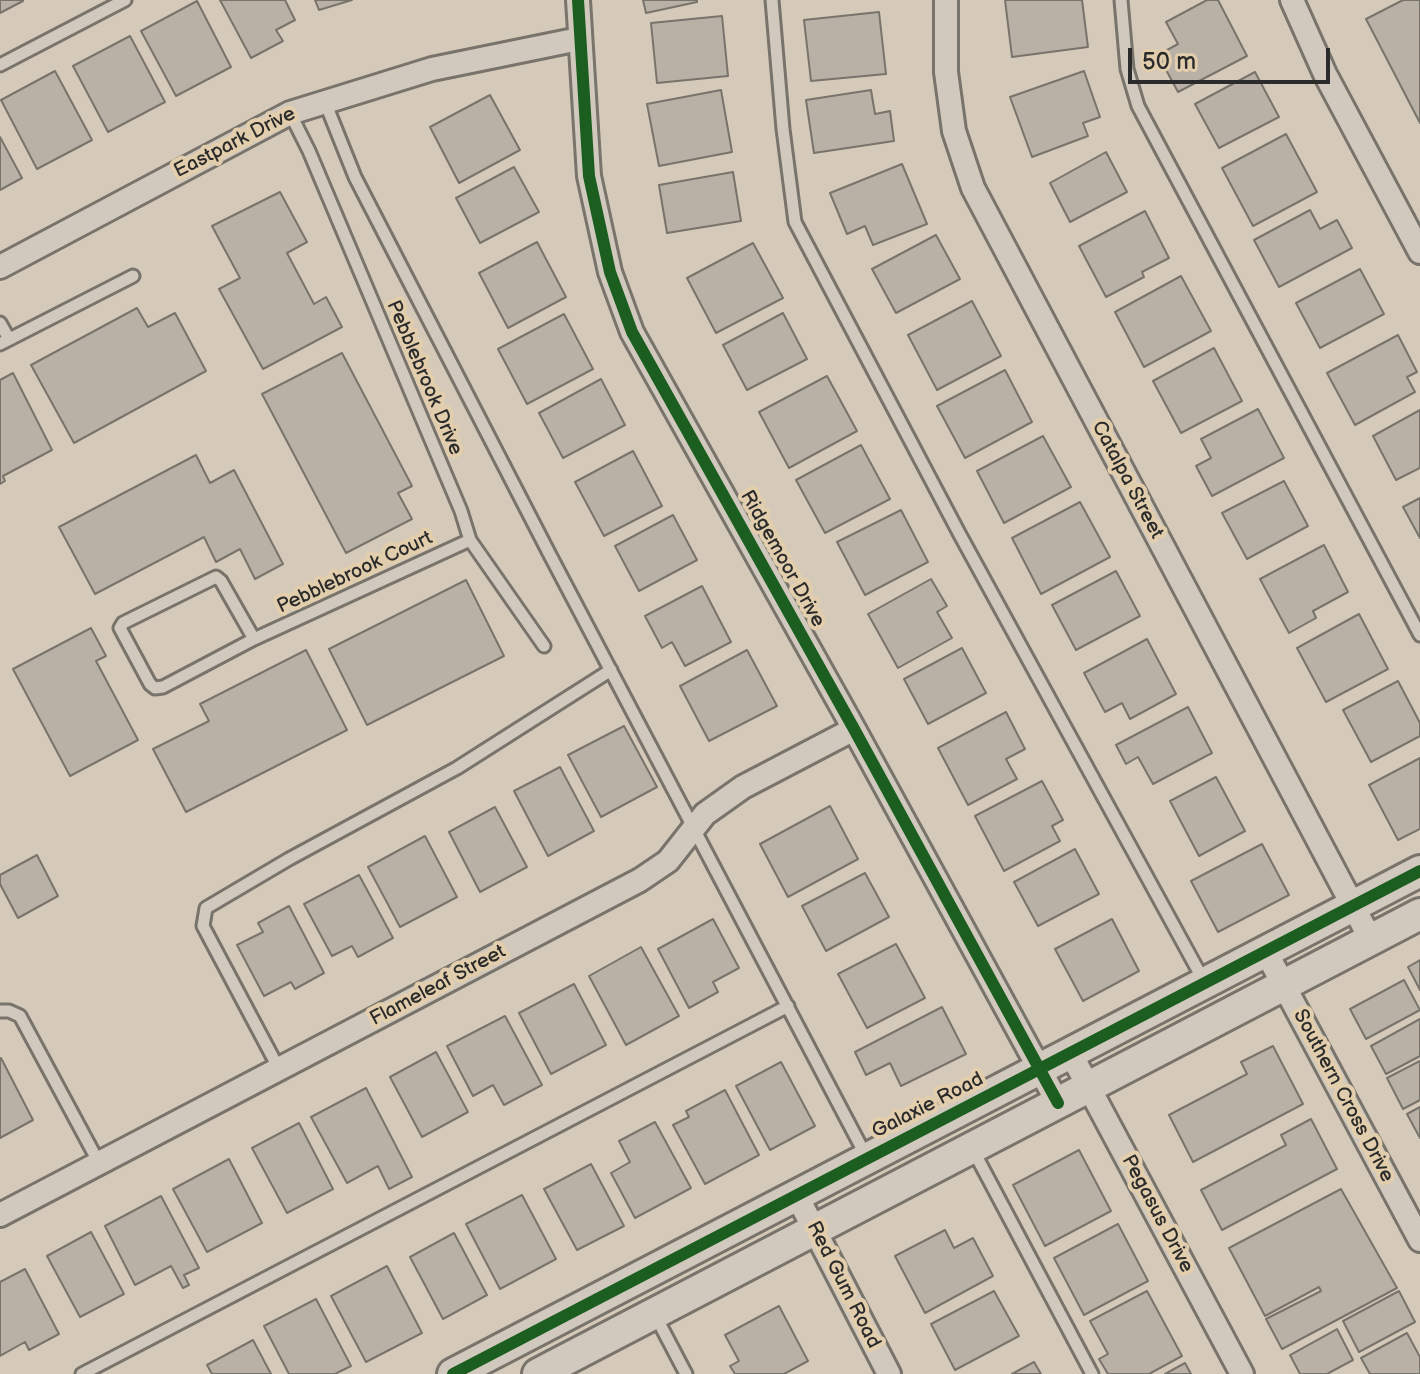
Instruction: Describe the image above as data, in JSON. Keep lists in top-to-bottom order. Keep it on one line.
{"streets":{"street":["Eastpark Drive","Catalpa Street","Ridgemoor Drive","Flameleaf Street","Southern Cross Drive","Galaxie Road","Pegasus Drive","Red Gum Road"],"lane":["Pebblebrook Drive","Pebblebrook Court"]},"crossings":[["Eastpark Drive","Pebblebrook Drive"],["Eastpark Drive","Ridgemoor Drive"],["Pebblebrook Drive","Pebblebrook Court"],["Catalpa Street","Galaxie Road"],["Ridgemoor Drive","Flameleaf Street"],["Ridgemoor Drive","Galaxie Road"],["Southern Cross Drive","Galaxie Road"],["Galaxie Road","Pegasus Drive"],["Galaxie Road","Red Gum Road"]],"scale_bar":"50 m"}
